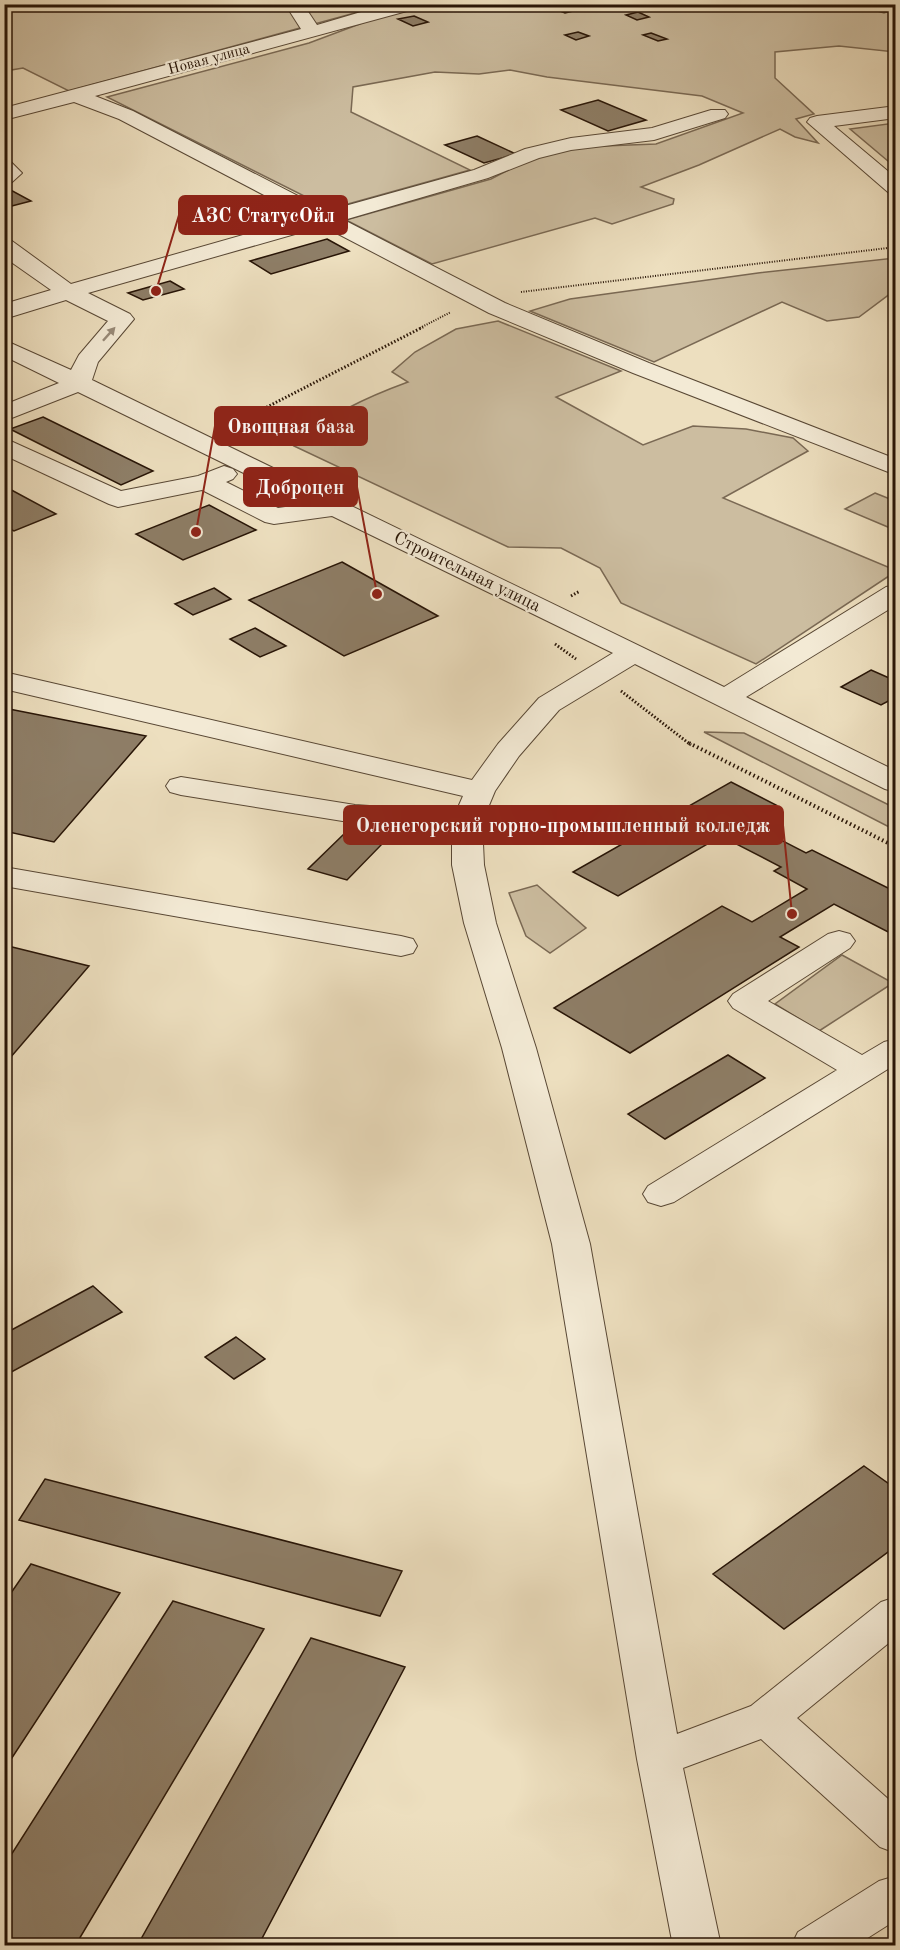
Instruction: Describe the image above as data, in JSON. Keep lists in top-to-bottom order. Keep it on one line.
{"streets":{"street":["Новая улица","Строительная улица"]},"places":["АЗС СтатусОйл","Овощная база","Доброцен","Оленегорский горно-промышленный колледж"]}
